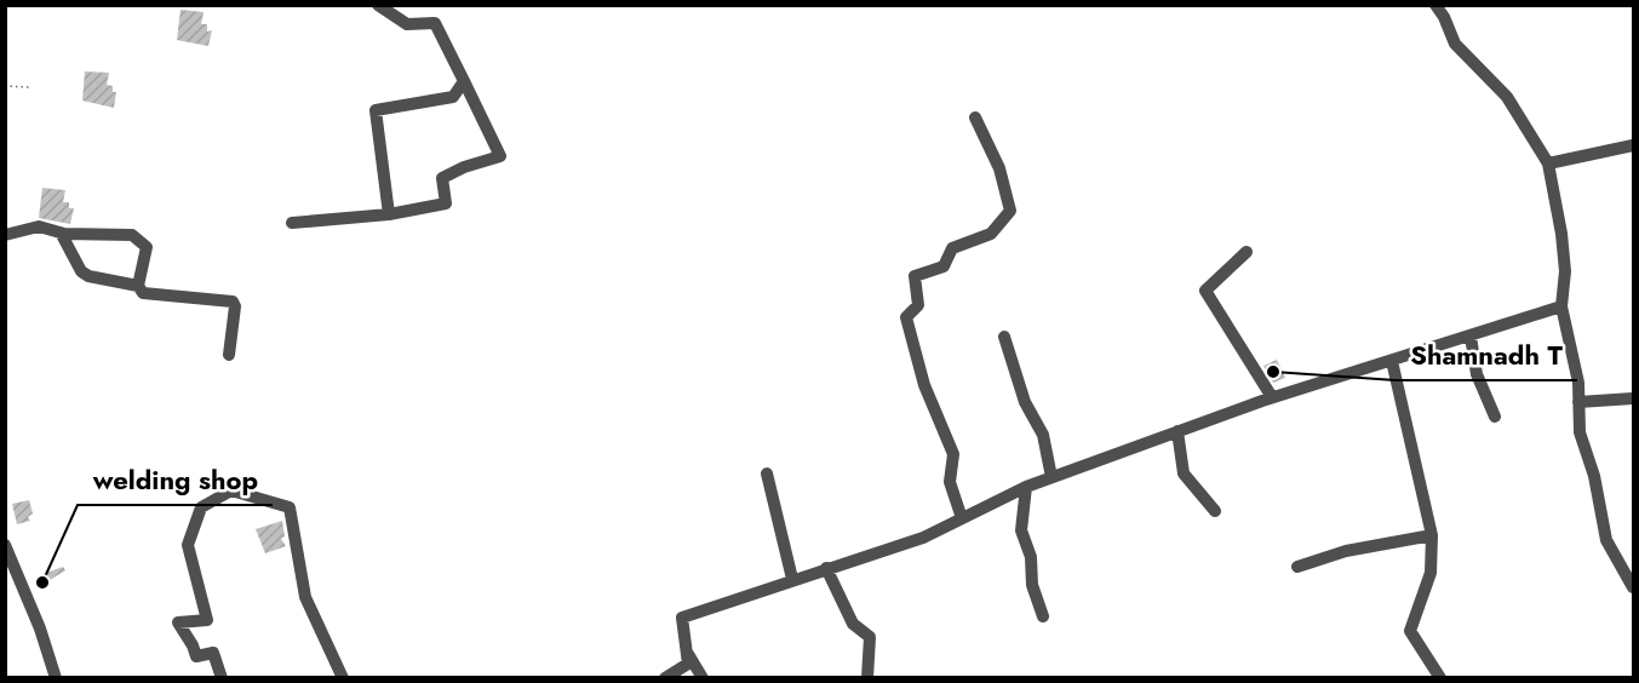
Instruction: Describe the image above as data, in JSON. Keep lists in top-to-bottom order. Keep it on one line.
{"places":["Shamnadh T","welding shop"]}
